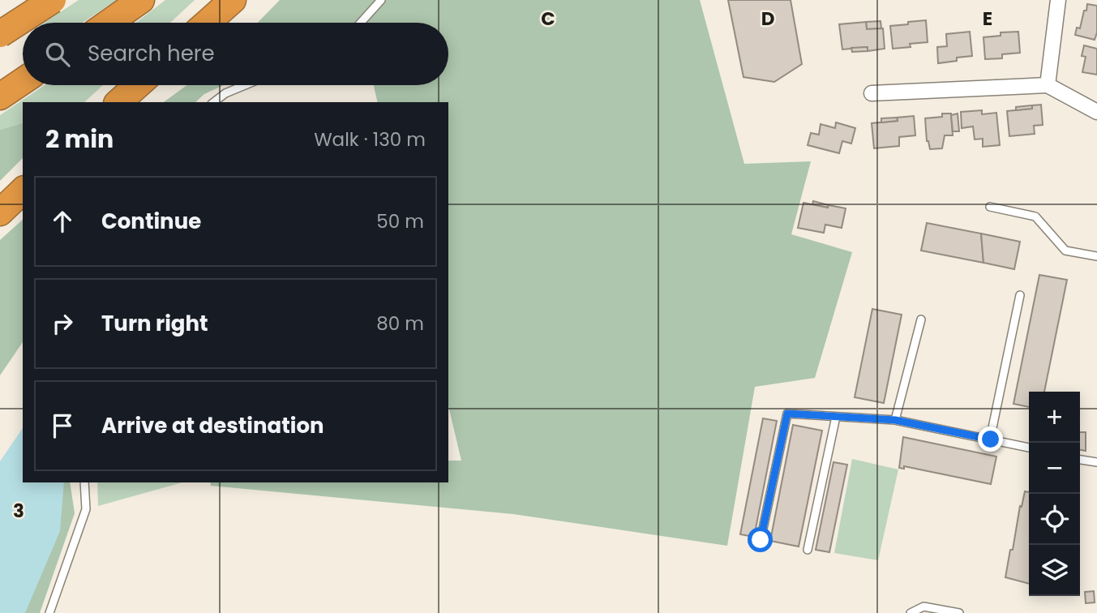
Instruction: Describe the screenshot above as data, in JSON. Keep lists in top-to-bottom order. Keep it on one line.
{"page":{"search":"Search here","heading":["2 min","Walk · 130 m"],"list":[["Continue","50 m"],["Turn right","80 m"],"Arrive at destination"],"map_buttons":["+","−"]},"grid":{"columns":["C","D","E"],"rows":["3"]}}
